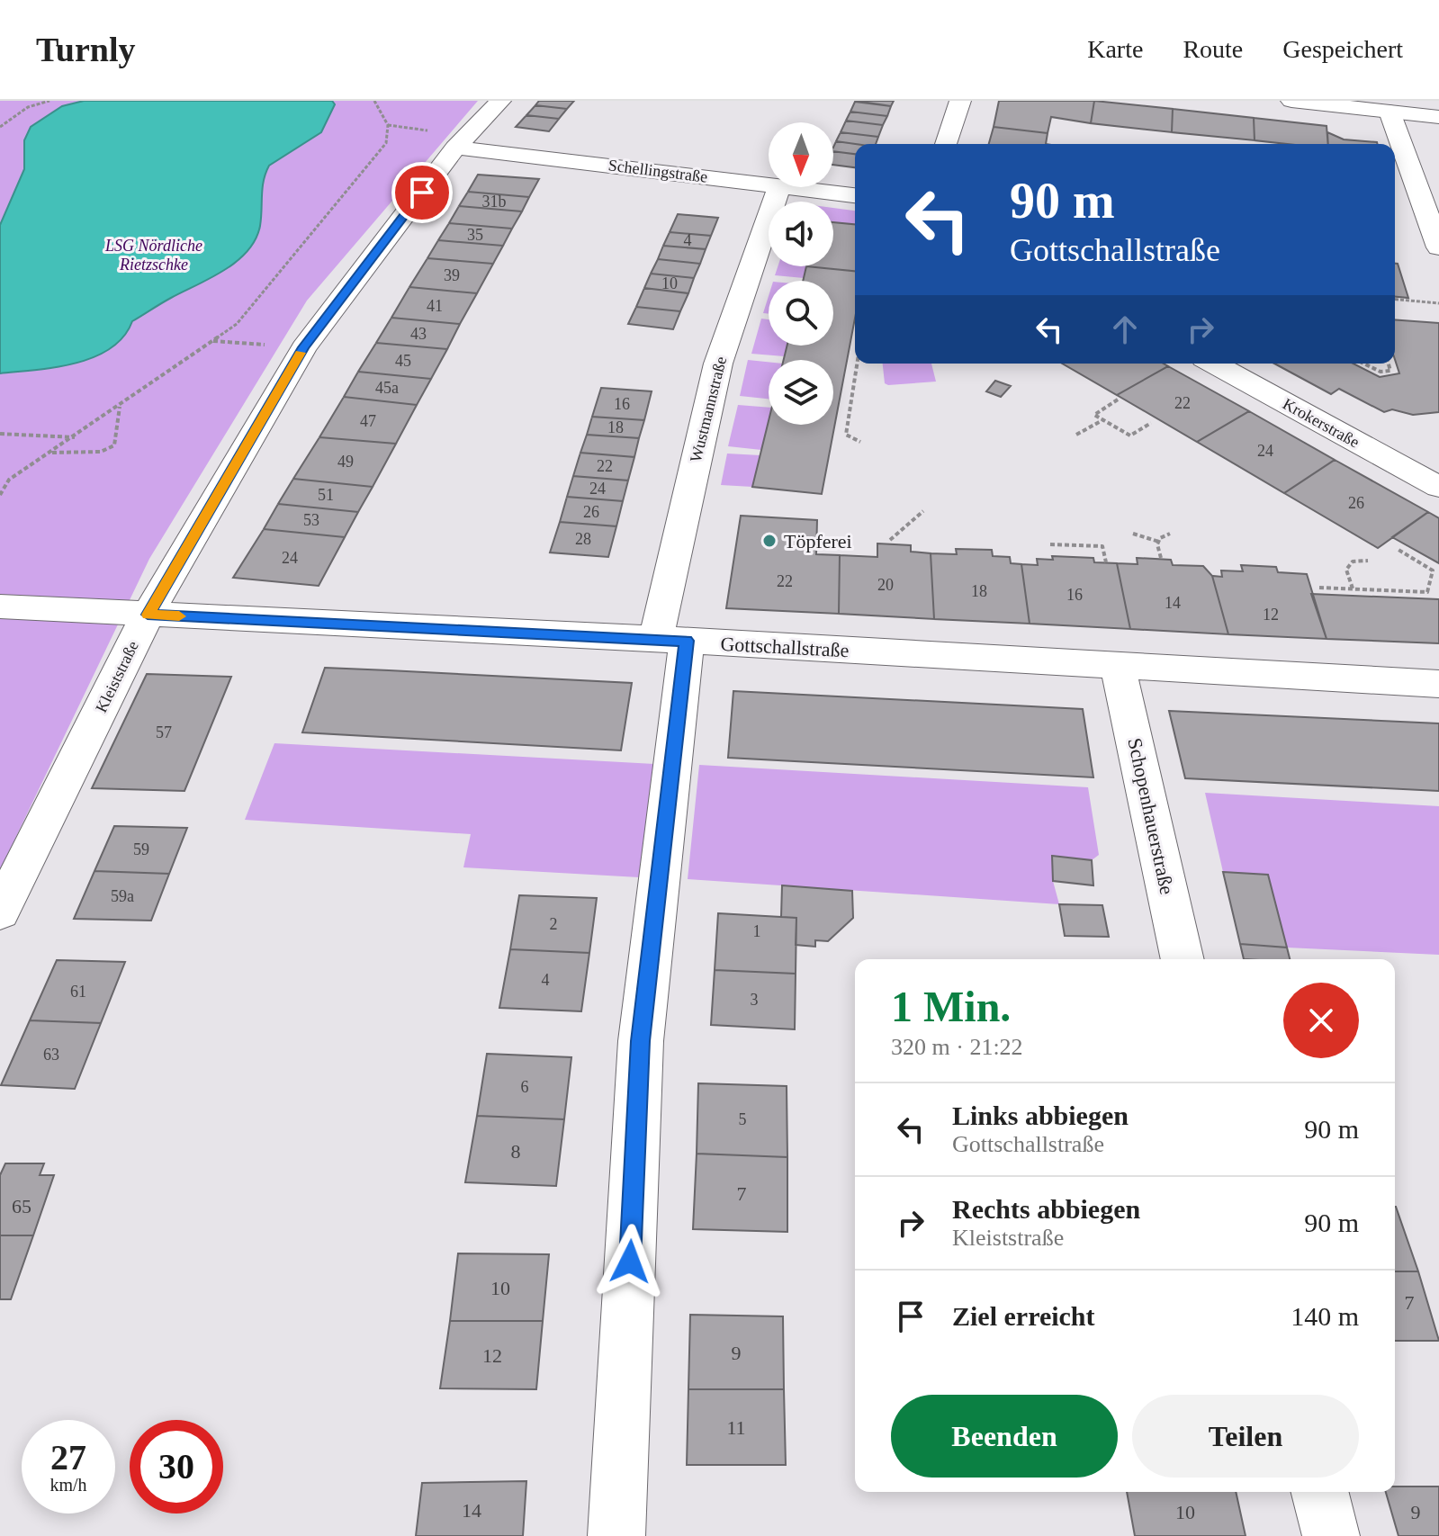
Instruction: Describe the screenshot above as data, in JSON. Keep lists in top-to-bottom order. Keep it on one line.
{"streets":{"street":["Schellingstraße","Wustmannstraße","Krokerstraße","Gottschallstraße","Kleiststraße","Schopenhauerstraße"]},"crossings":[["Schellingstraße","Kleiststraße"],["Wustmannstraße","Gottschallstraße"],["Gottschallstraße","Kleiststraße"],["Gottschallstraße","Schopenhauerstraße"]],"parks":["LSG Nördliche Rietzschke"],"places":["Töpferei"],"house_numbers":["31b","35","4","39","10","41","43","45","45a","22","16","47","18","24","49","22","24","51","26","26","53","28","24","22","20","18","16","14","12","57","59","59a","2","1","4","61","3","63","6","5","8","7","65","10","7","9","12","11","14","10","9"],"north":"bottom","page":{"header":"Turnly","nav":["Karte","Route","Gespeichert"],"turn":["90 m","Gottschallstraße"],"heading":["1 Min.","320 m · 21:22"],"list":[{"name":"Links abbiegen","note":"Gottschallstraße","value":"90 m"},{"name":"Rechts abbiegen","note":"Kleiststraße","value":"90 m"},{"name":"Ziel erreicht","value":"140 m"}],"buttons":["Beenden","Teilen"],"speed":"27 km/h","limit":"30"}}
